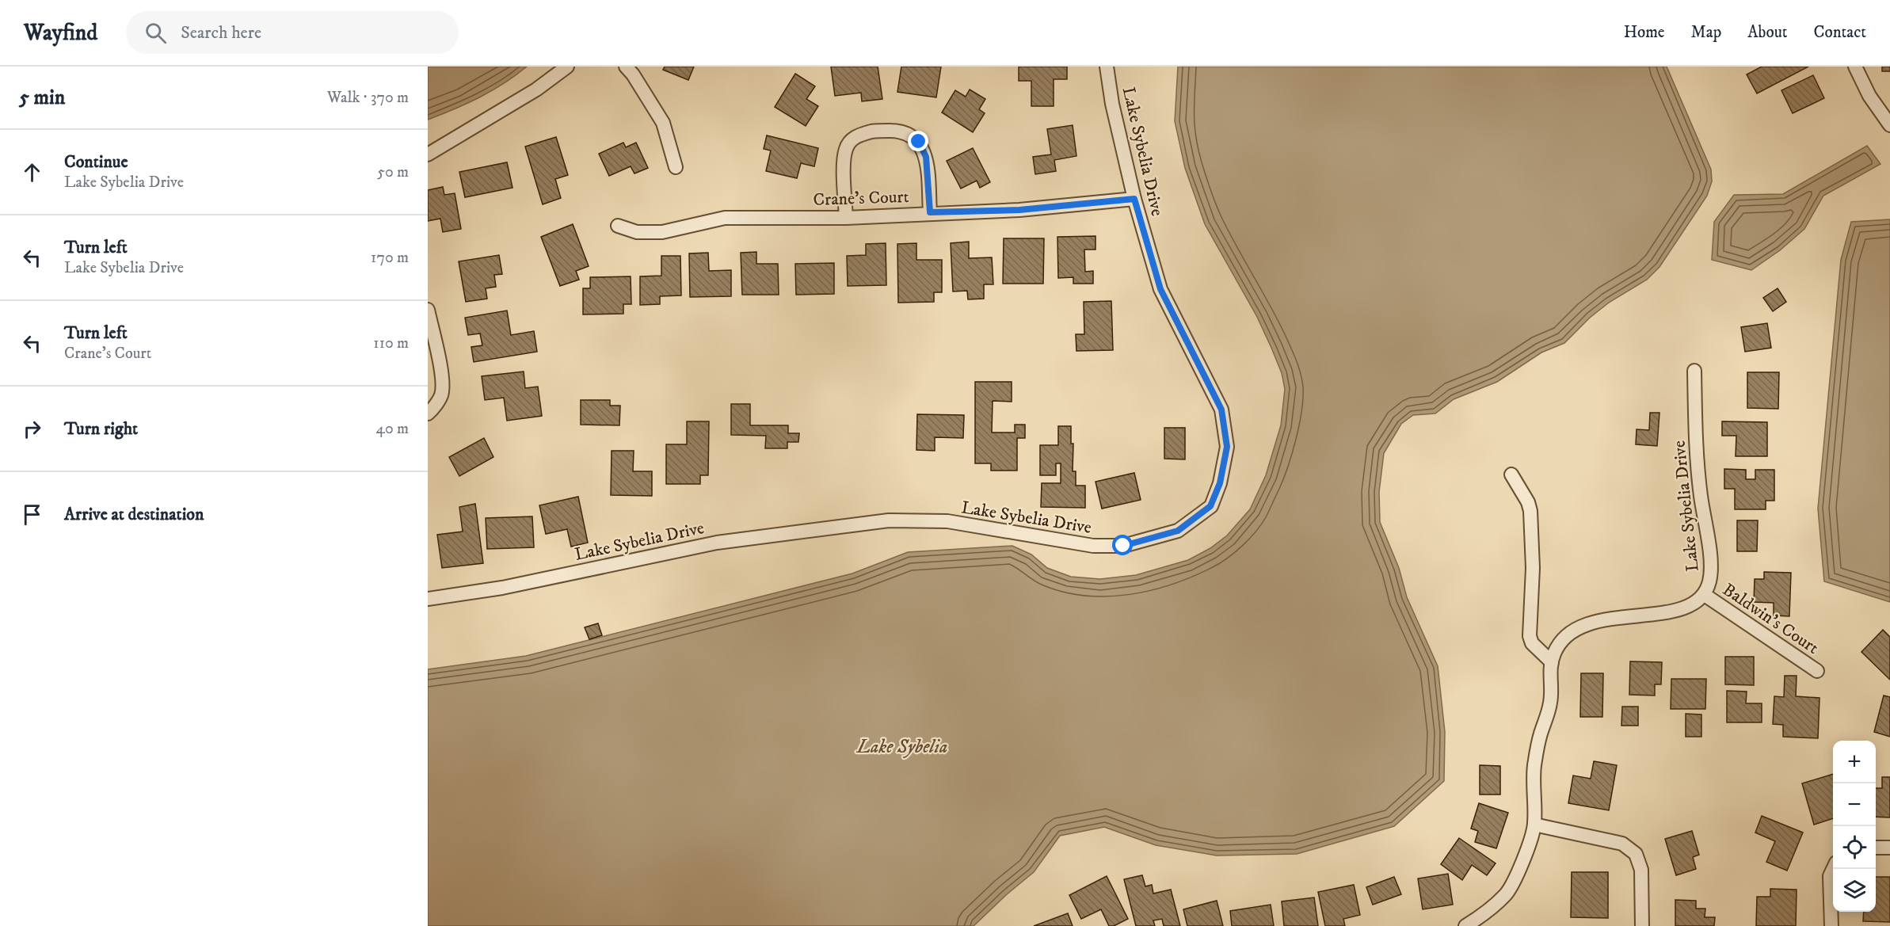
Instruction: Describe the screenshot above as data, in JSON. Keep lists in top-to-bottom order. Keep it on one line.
{"streets":{"street":["Lake Sybelia Drive","Crane's Court","Baldwin's Court"]},"crossings":[["Lake Sybelia Drive","Crane's Court"],["Lake Sybelia Drive","Baldwin's Court"]],"water":["Lake Sybelia"],"page":{"header":"Wayfind","search":"Search here","nav":["Home","Map","About","Contact"],"heading":["5 min","Walk · 370 m"],"list":[["Continue","Lake Sybelia Drive","50 m"],["Turn left","Lake Sybelia Drive","170 m"],["Turn left","Crane's Court","110 m"],["Turn right","40 m"],"Arrive at destination"],"map_buttons":["+","−"]}}
